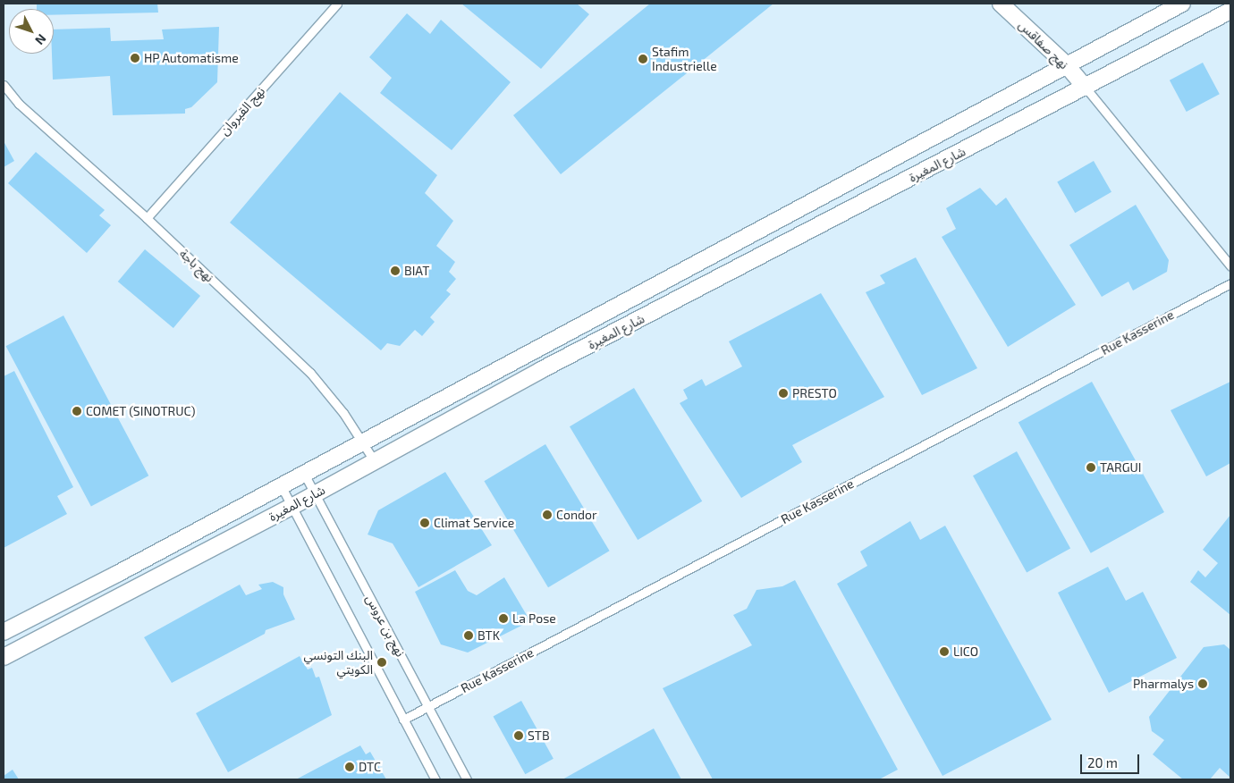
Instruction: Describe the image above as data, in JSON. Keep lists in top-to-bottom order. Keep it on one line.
{"streets":{"street":["نهج صفاقس","شارع المغيرة"],"lane":["نهج القيروان","نهج باجة","Rue Kasserine","نهج بن عروس"]},"crossings":[["نهج صفاقس","شارع المغيرة"],["نهج القيروان","نهج باجة"],["شارع المغيرة","نهج باجة"],["شارع المغيرة","نهج بن عروس"],["Rue Kasserine","نهج بن عروس"]],"places":["HP Automatisme","Stafim Industrielle","BIAT","PRESTO","COMET (SINOTRUC)","TARGUI","Condor","Climat Service","La Pose","BTK","LICO","البنك التونسي الكويتي","Pharmalys","STB","DTC"],"scale_bar":"20 m","north":"bottom right"}
